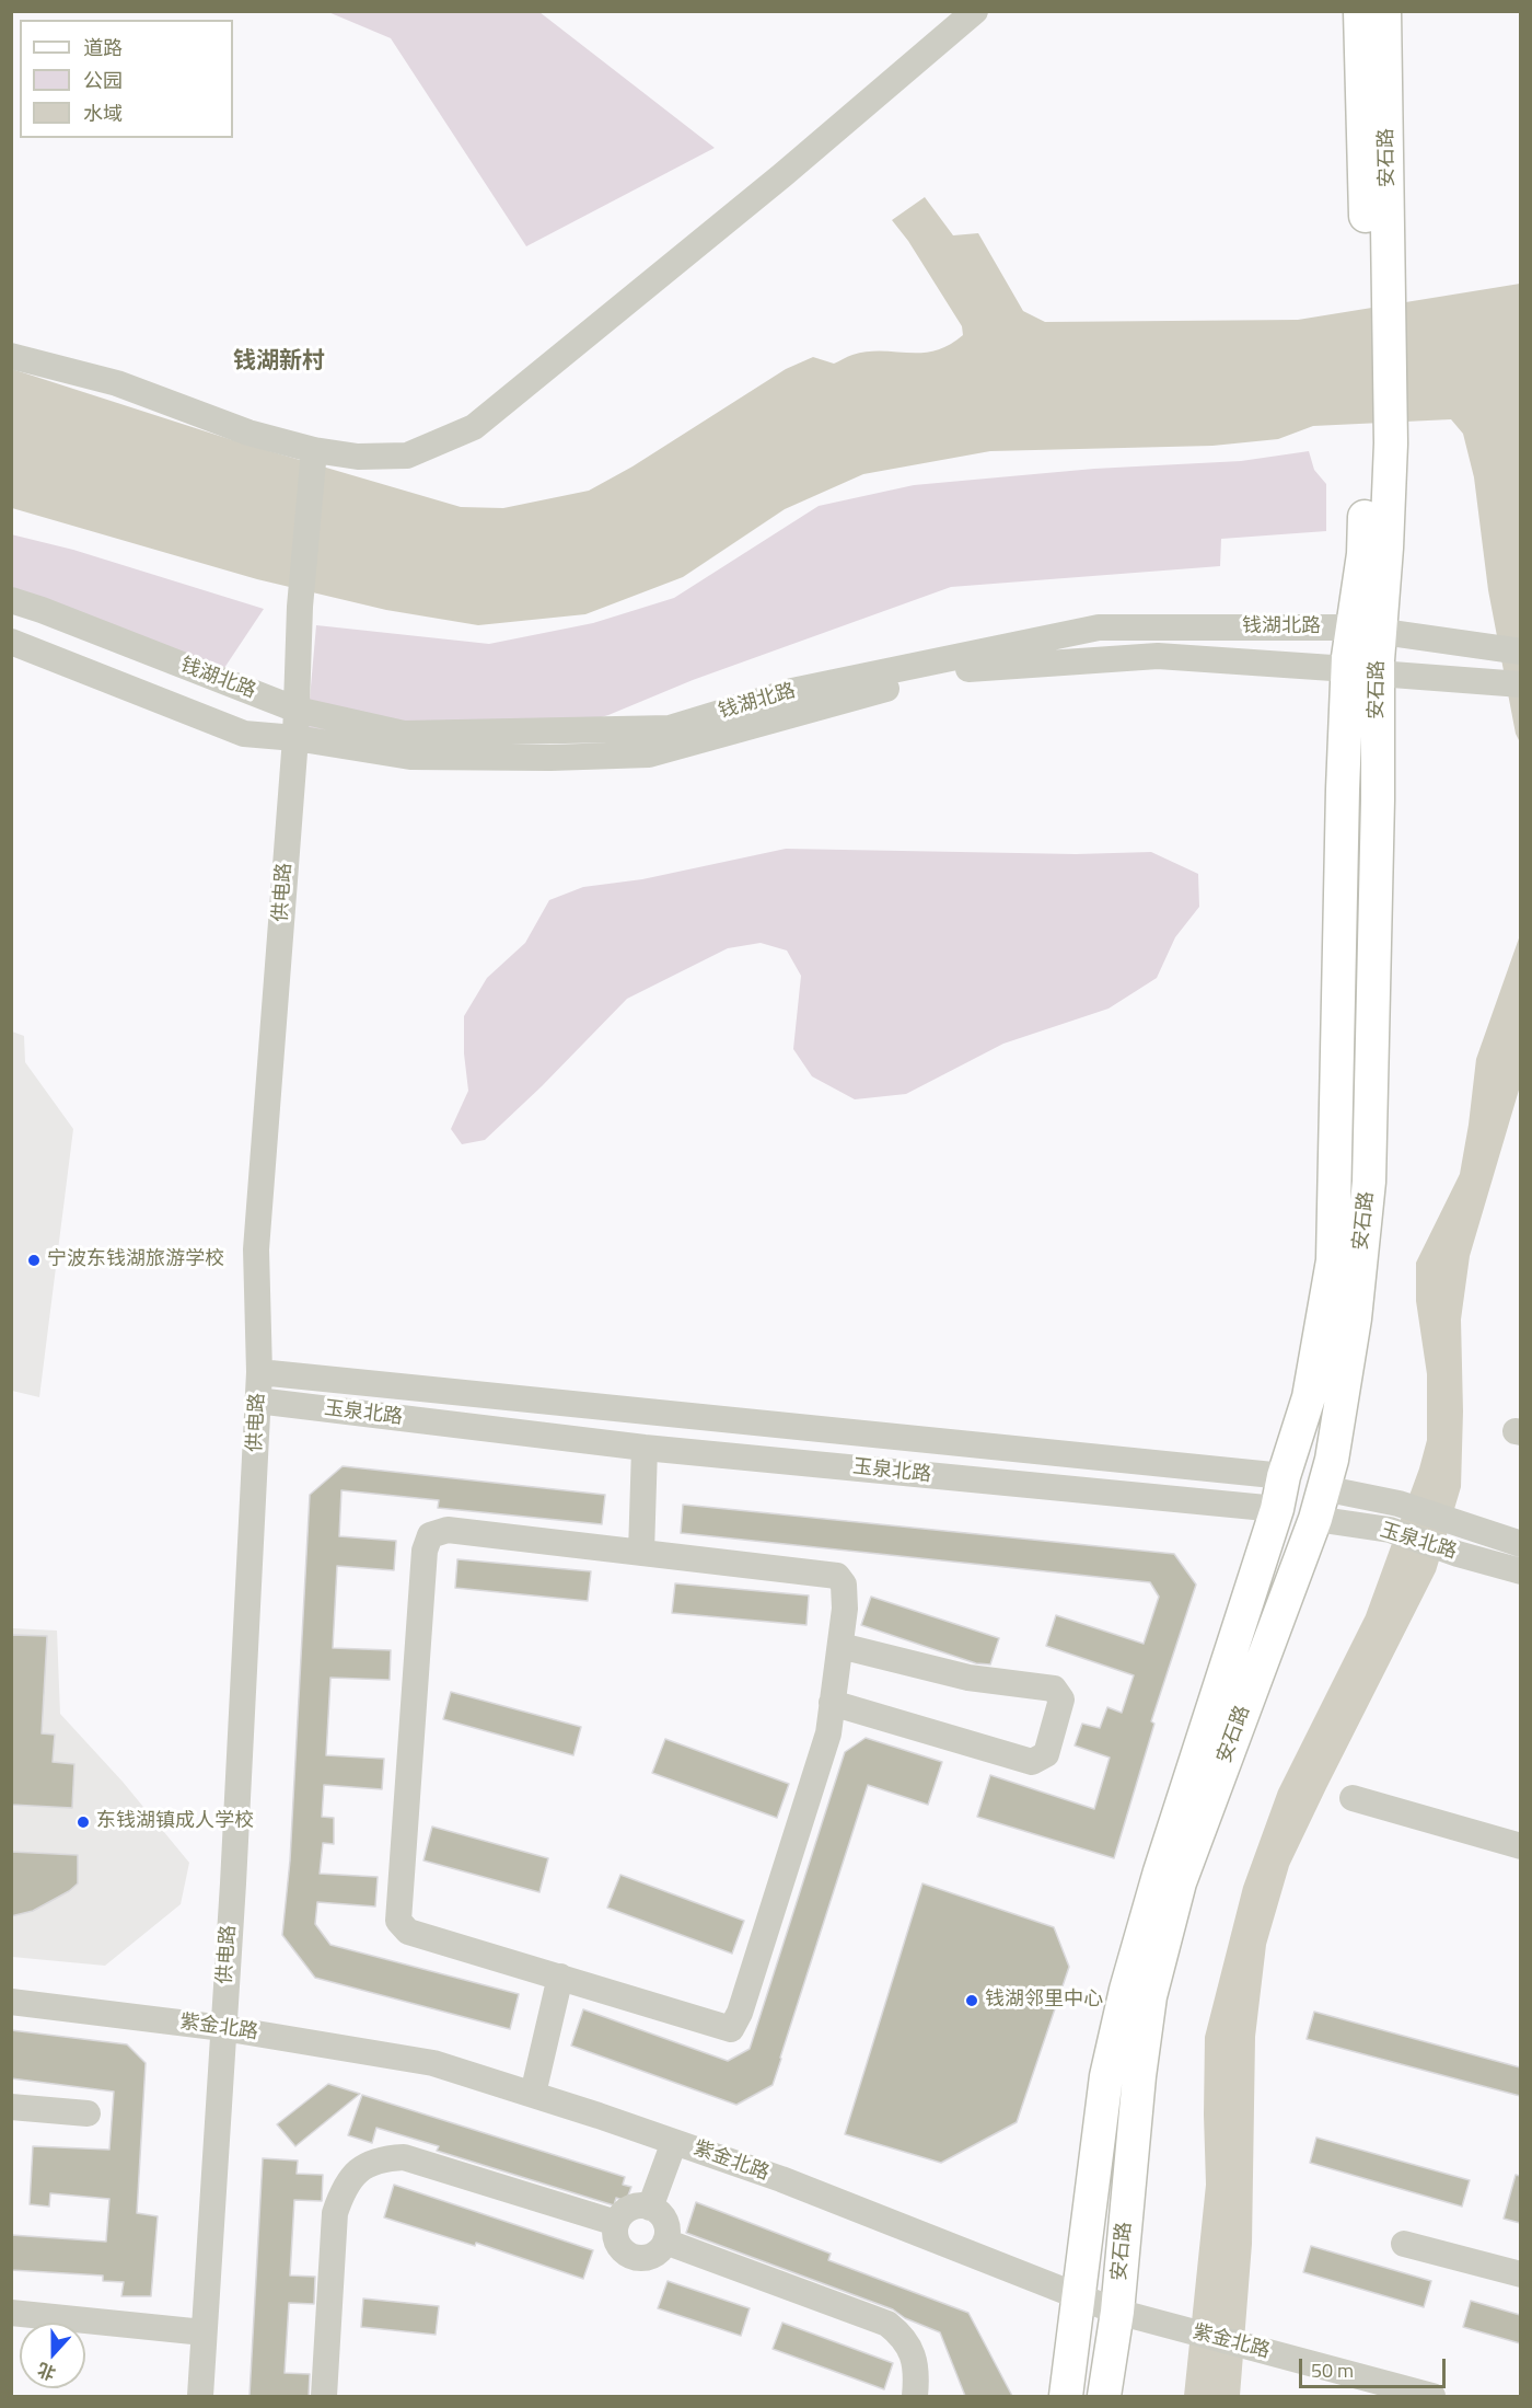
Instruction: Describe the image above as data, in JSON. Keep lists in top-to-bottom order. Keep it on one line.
{"streets":{"main road":["安石路","玉泉北路"],"street":["钱湖北路","供电路","紫金北路"]},"crossings":[["安石路","钱湖北路"],["安石路","玉泉北路"],["安石路","紫金北路"],["钱湖北路","供电路"],["供电路","玉泉北路"],["供电路","紫金北路"]],"districts":["钱湖新村"],"places":["宁波东钱湖旅游学校","东钱湖镇成人学校","钱湖邻里中心"],"legend":["道路","公园","水域"],"scale_bar":"50 m","north":"bottom"}
